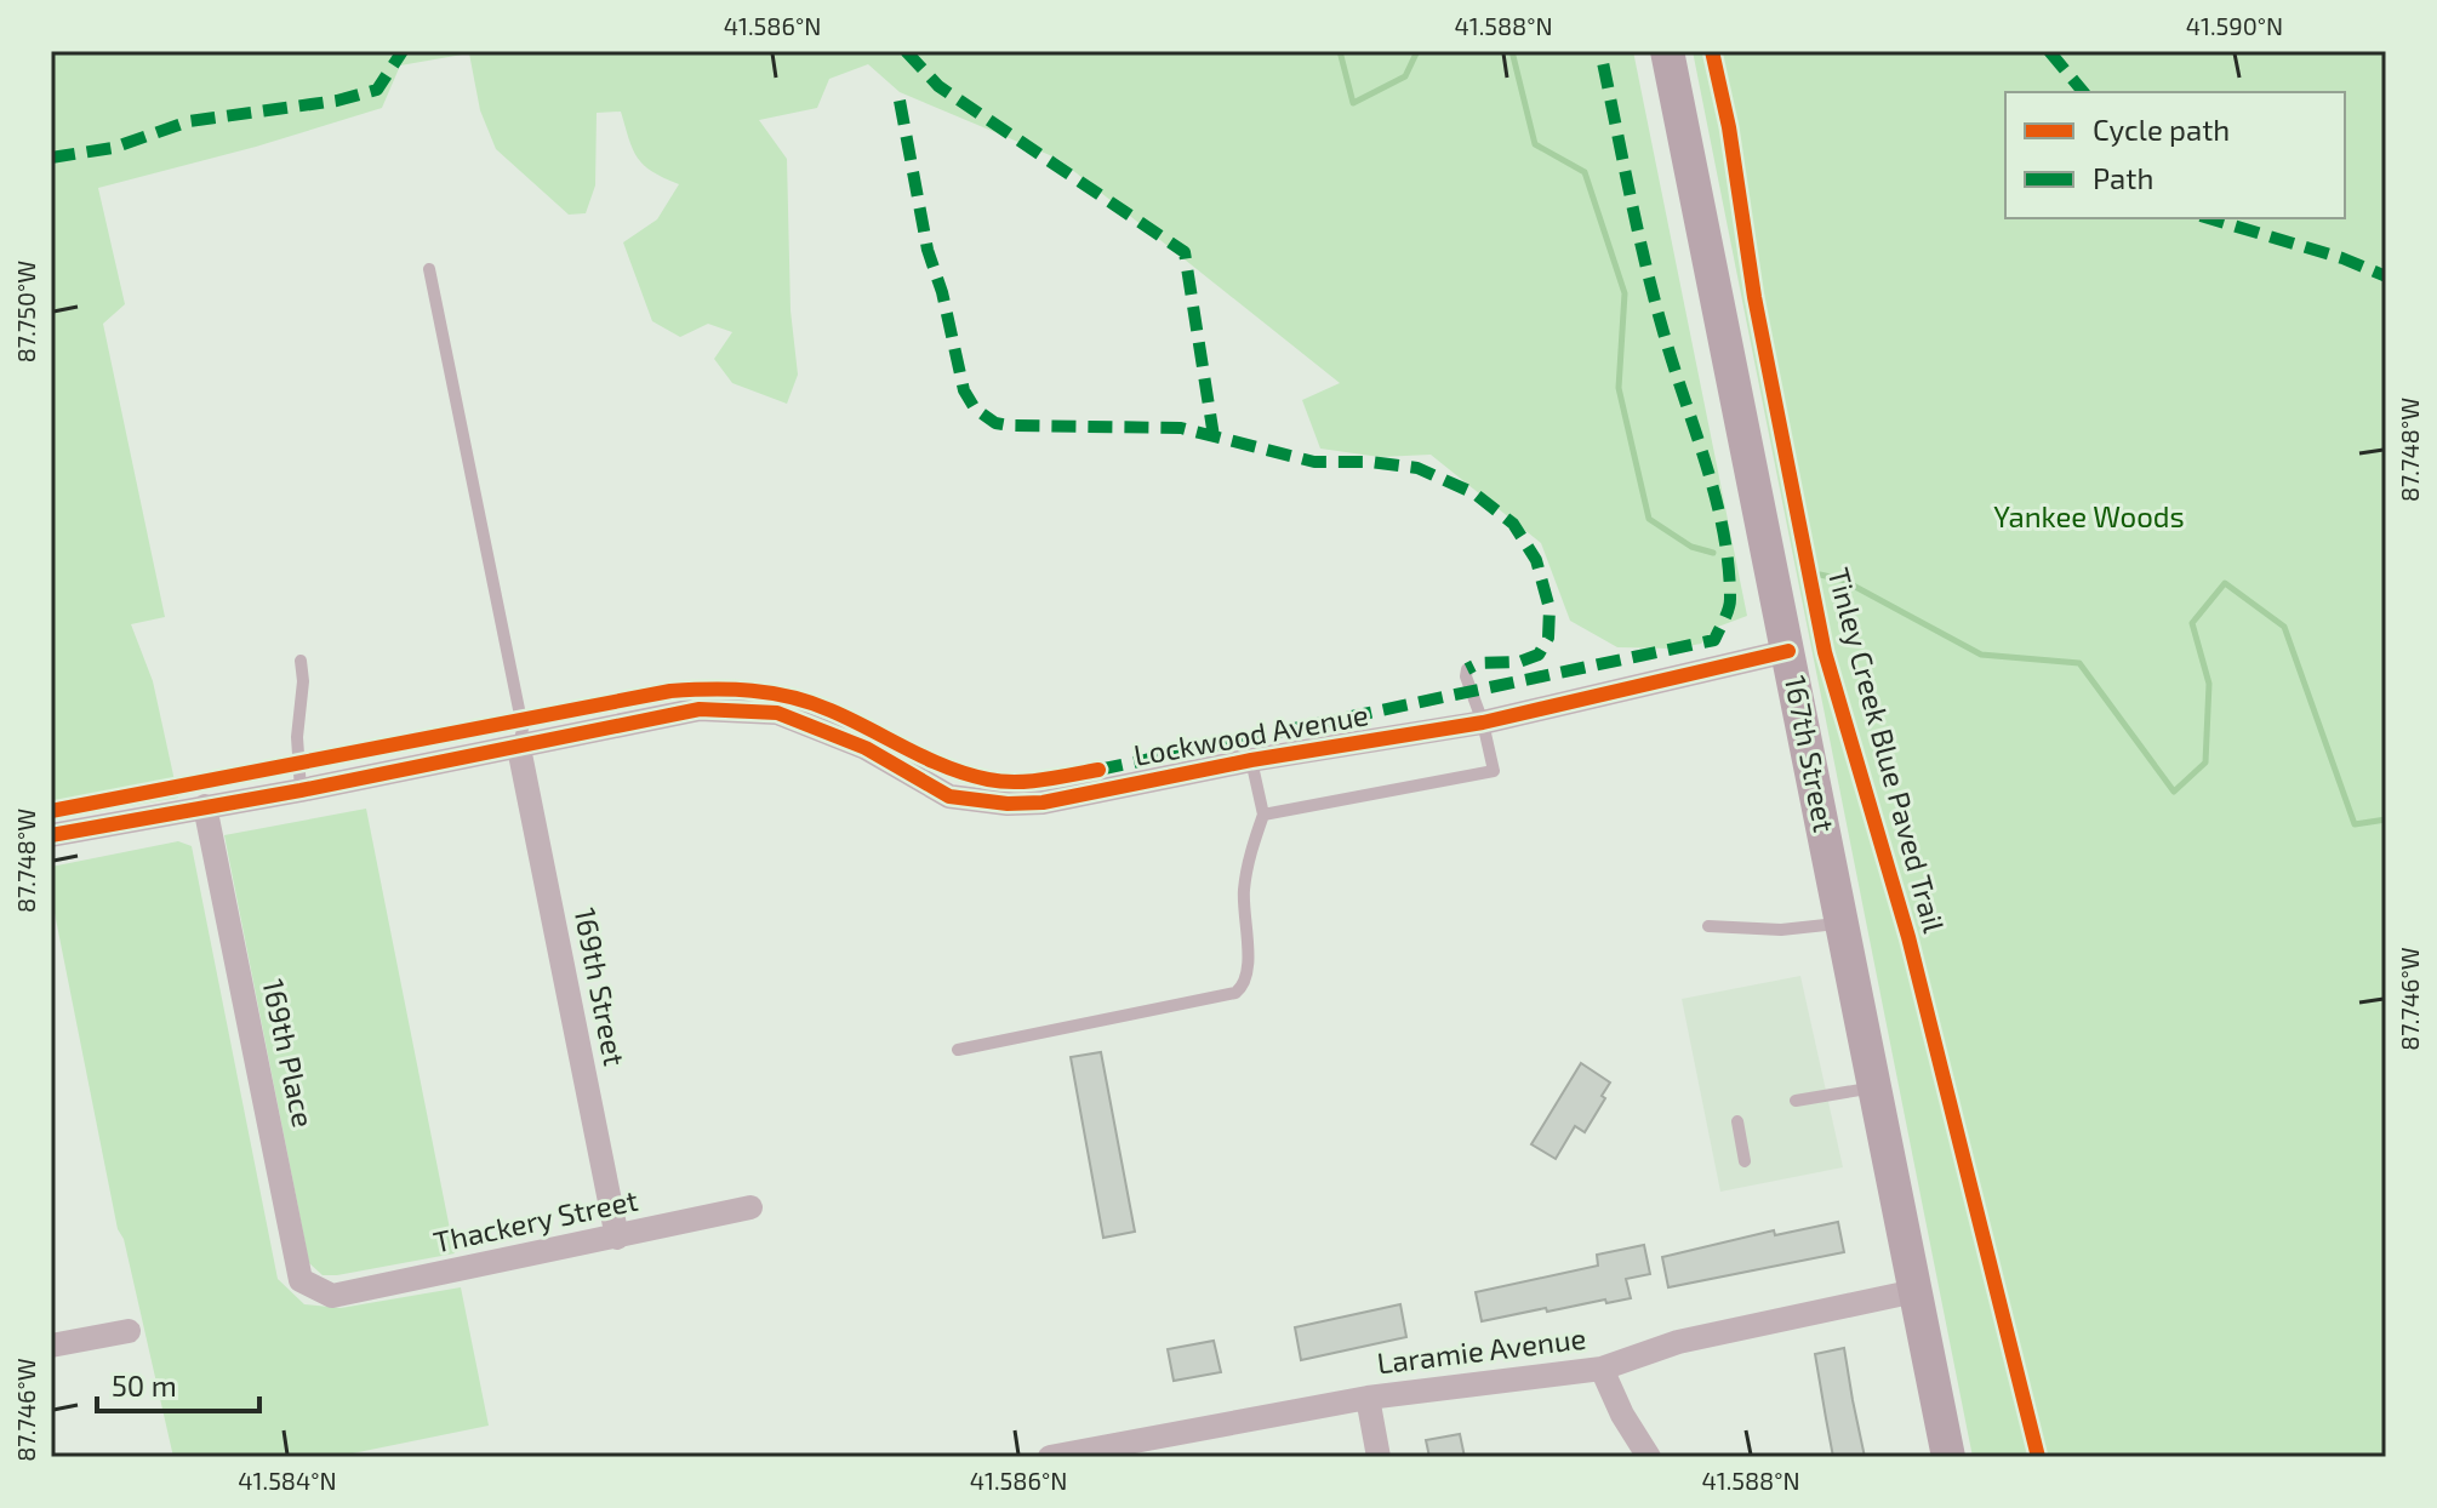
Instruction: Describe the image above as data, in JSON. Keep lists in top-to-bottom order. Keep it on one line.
{"streets":{"main road":["167th Street"],"street":["Lockwood Avenue","169th Street","169th Place","Thackery Street","Laramie Avenue"],"cycle path":["Tinley Creek Blue Paved Trail"]},"crossings":[["Lockwood Avenue","167th Street"],["Lockwood Avenue","169th Street"],["Lockwood Avenue","169th Place"],["167th Street","Laramie Avenue"],["169th Street","Thackery Street"],["169th Place","Thackery Street"]],"parks":["Yankee Woods"],"legend":["Cycle path","Path"],"scale_bar":"50 m","coordinates":["41.586°N","41.588°N","41.590°N","87.750°W","87.748°W","87.746°W","41.584°N"]}
